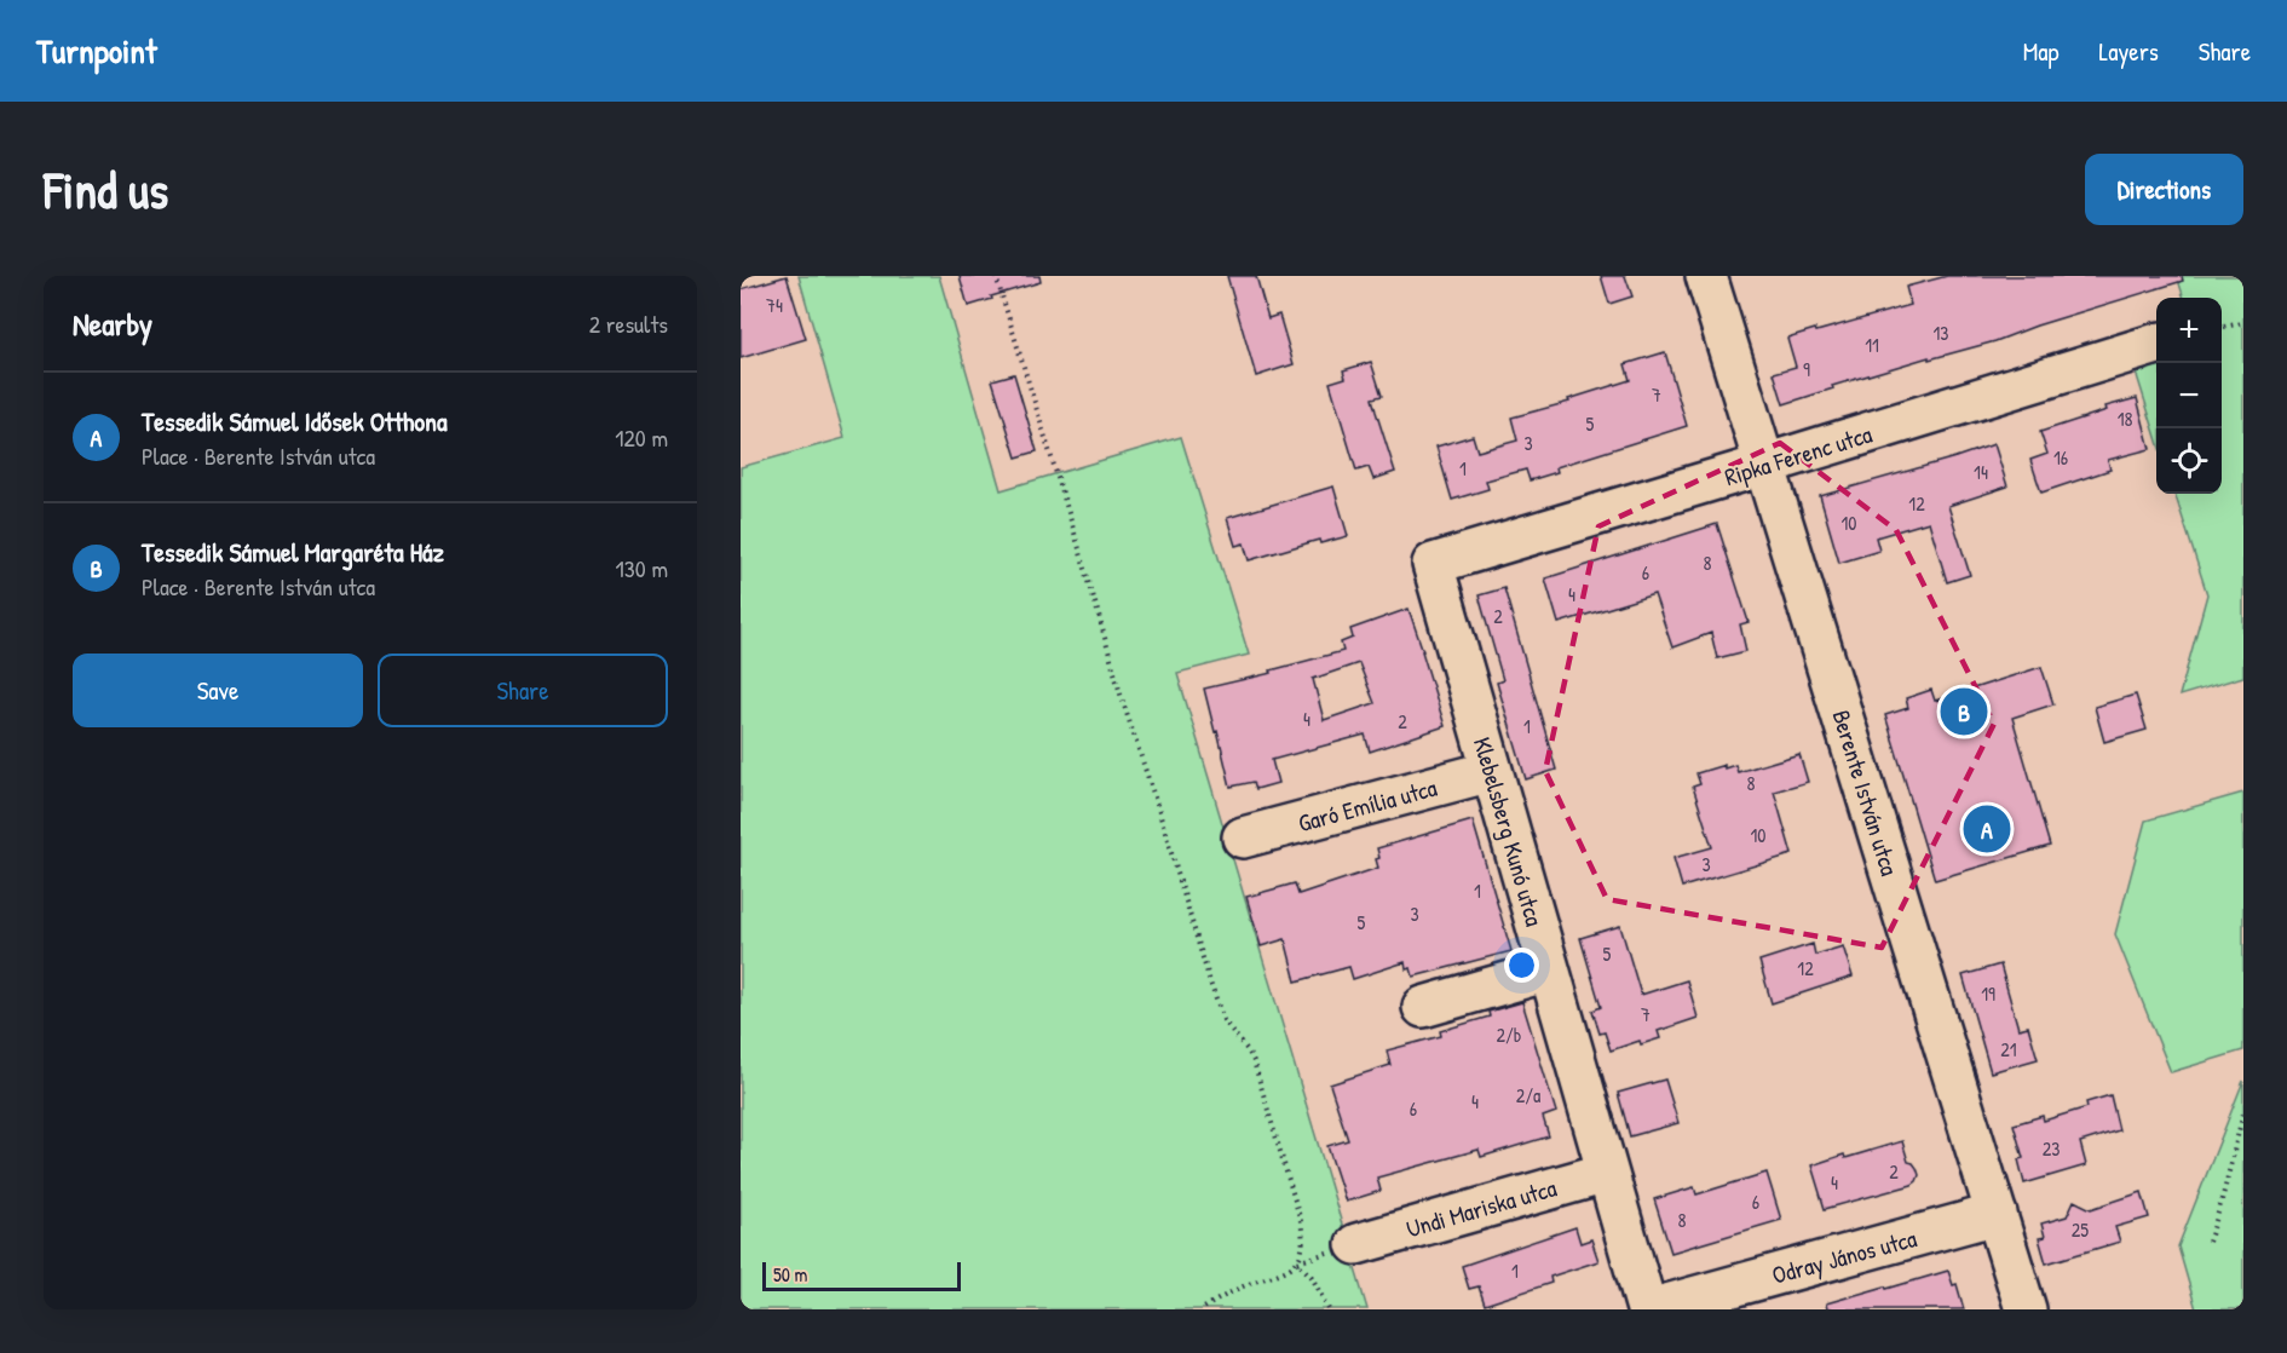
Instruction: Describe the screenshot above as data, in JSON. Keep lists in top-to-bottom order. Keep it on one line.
{"streets":{"street":["Ripka Ferenc utca","Berente István utca","Garó Emília utca","Klebelsberg Kunó utca","Undi Mariska utca","Odray János utca"]},"crossings":[["Ripka Ferenc utca","Berente István utca"],["Ripka Ferenc utca","Klebelsberg Kunó utca"],["Berente István utca","Odray János utca"],["Garó Emília utca","Klebelsberg Kunó utca"],["Klebelsberg Kunó utca","Undi Mariska utca"],["Klebelsberg Kunó utca","Odray János utca"]],"house_numbers":["74","13","11","9","7","18","5","3","16","1","14","12","10","8","6","4","2","4","2","1","8","10","3","1","3","5","5","12","19","7","2/b","21","2/a","4","6","23","2","4","6","8","25","1"],"scale_bar":"50 m","page":{"header":"Turnpoint","nav":["Map","Layers","Share"],"buttons":["Directions",["Save","Share"]],"title":"Find us","heading":["Nearby","2 results"],"map_buttons":["+","−"],"list":[{"mark":"A","name":"Tessedik Sámuel Idősek Otthona","note":"Place · Berente István utca","value":"120 m"},{"mark":"B","name":"Tessedik Sámuel Margaréta Ház","note":"Place · Berente István utca","value":"130 m"}],"pins":["B","A"],"scale":"50 m"}}
